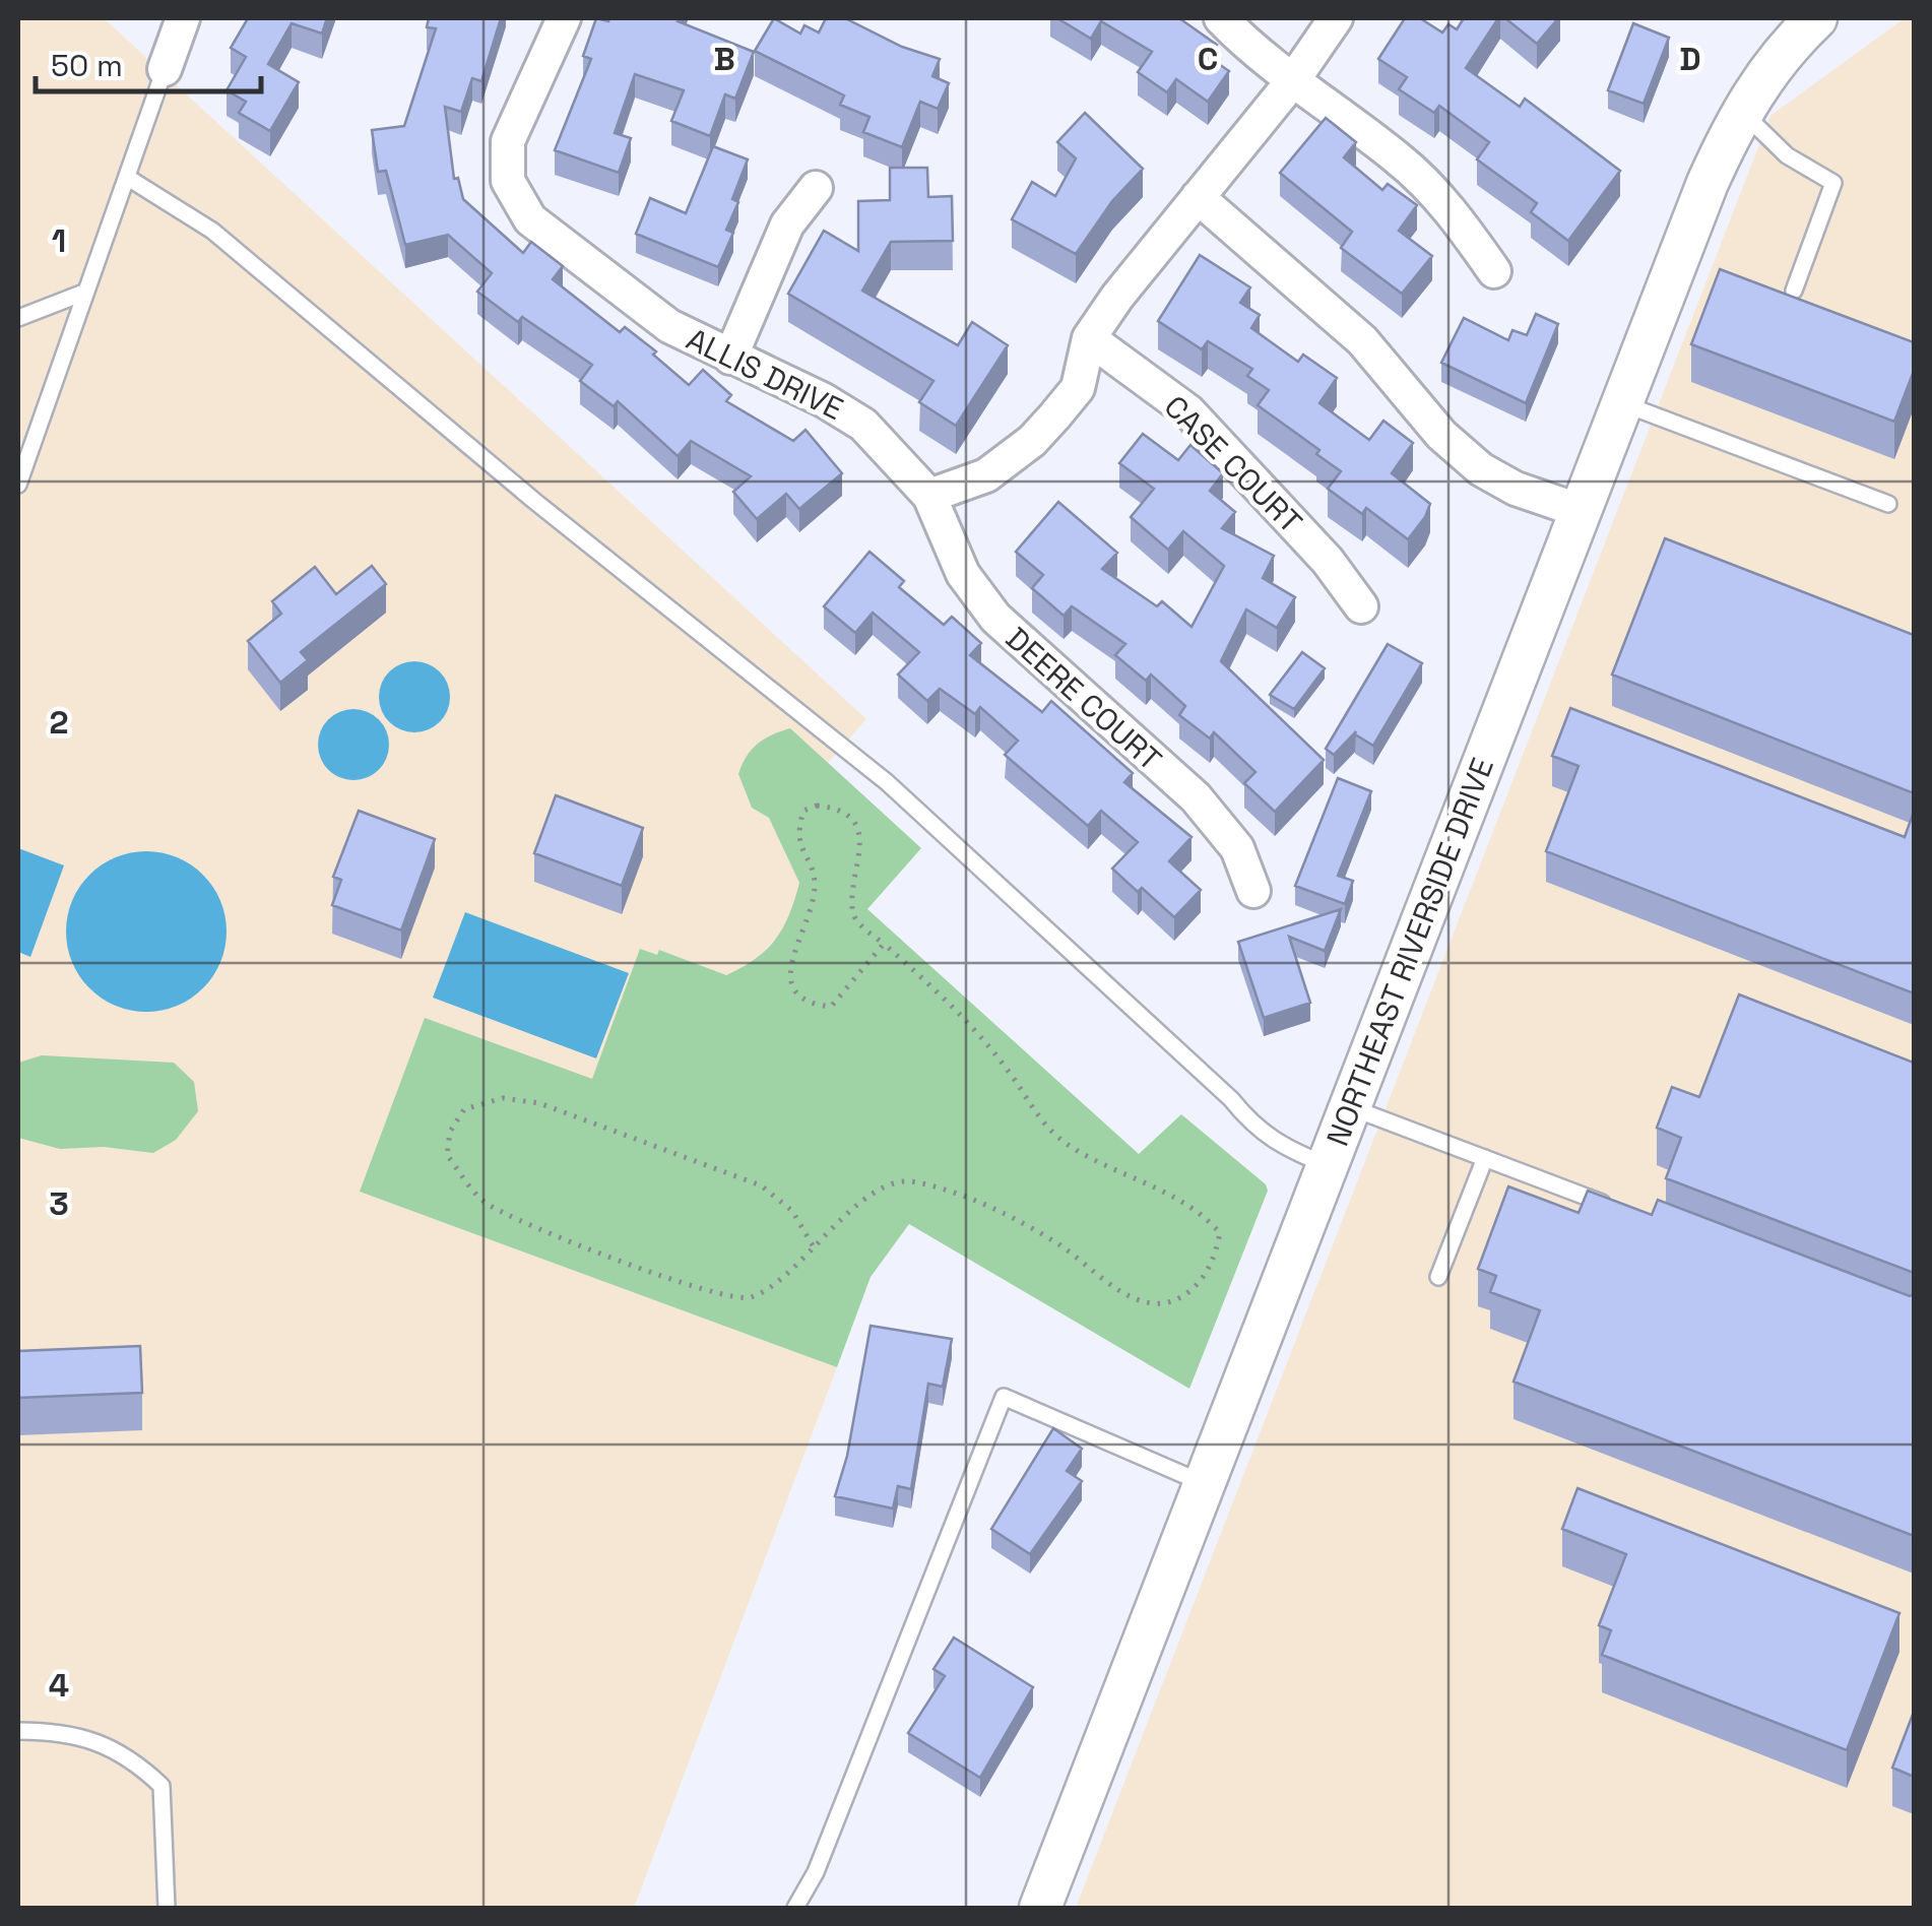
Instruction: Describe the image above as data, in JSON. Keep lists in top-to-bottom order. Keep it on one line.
{"streets":{"street":["ALLIS DRIVE","CASE COURT","DEERE COURT","NORTHEAST RIVERSIDE DRIVE"]},"crossings":[["ALLIS DRIVE","DEERE COURT"]],"scale_bar":"50 m","grid":{"columns":["B","C","D"],"rows":["1","2","3","4"]}}
